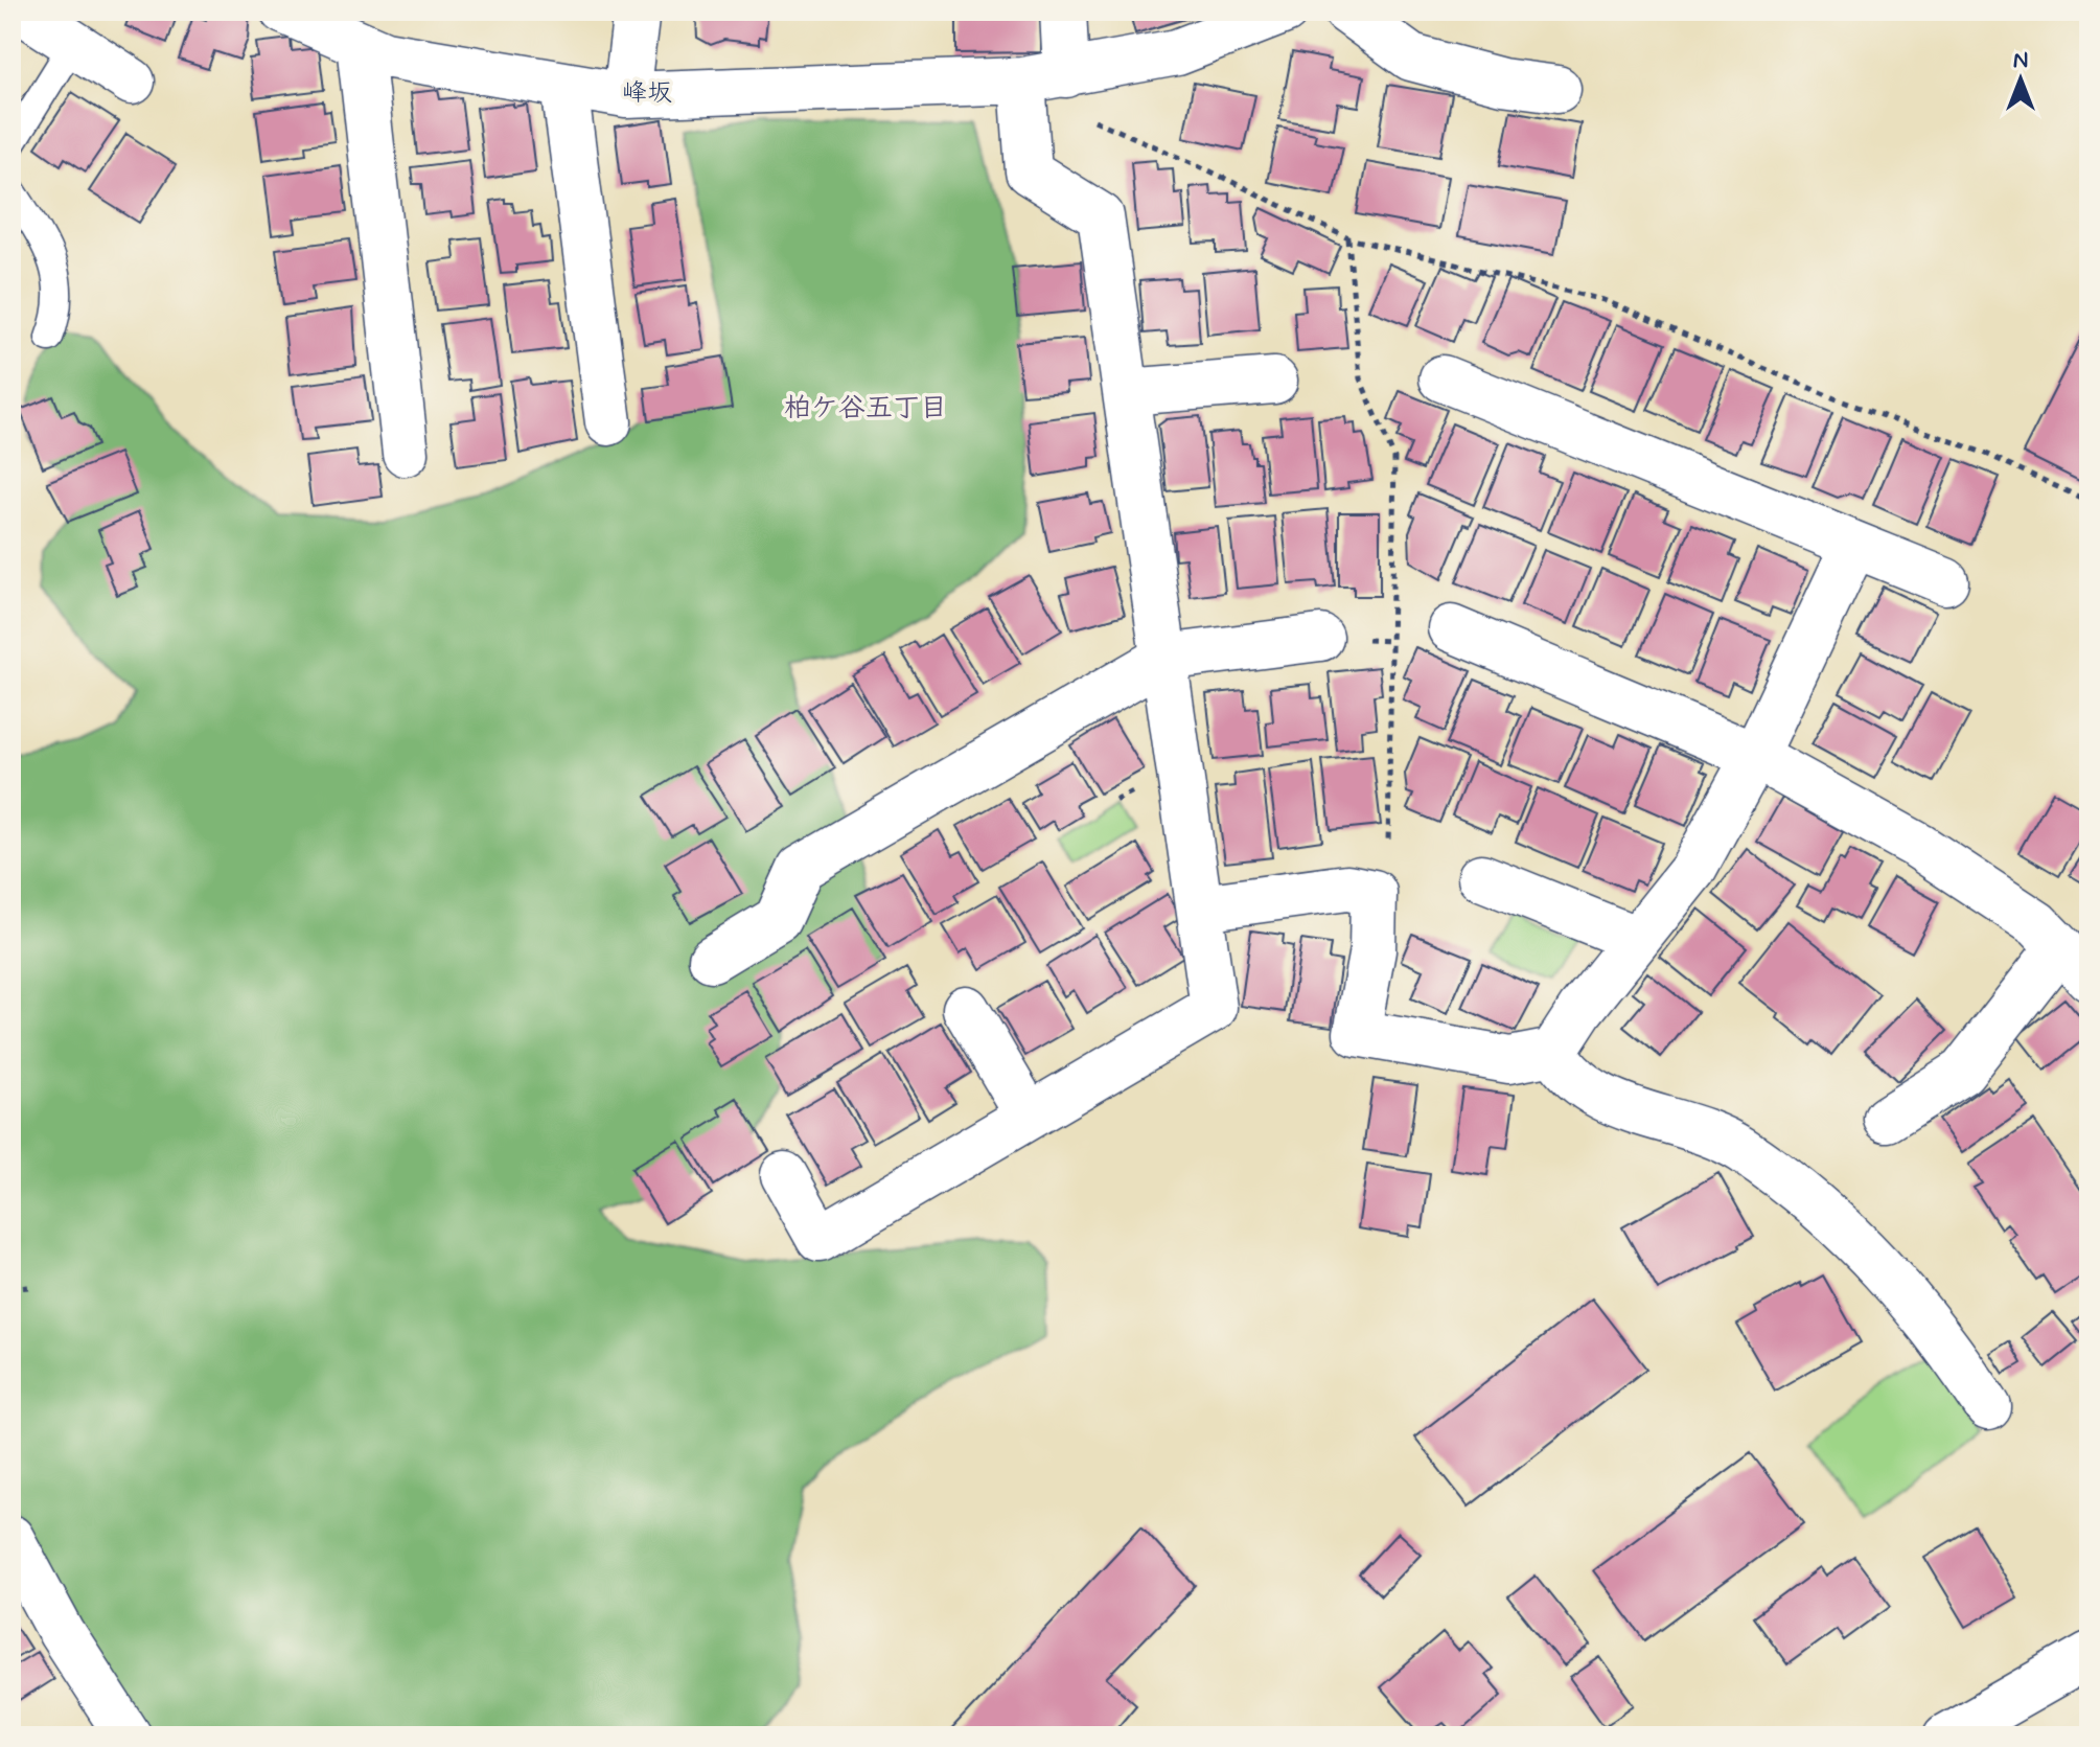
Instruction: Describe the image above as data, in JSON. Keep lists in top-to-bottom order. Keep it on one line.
{"streets":{"street":["峰坂"]},"districts":["柏ケ谷五丁目"],"north":"top"}
